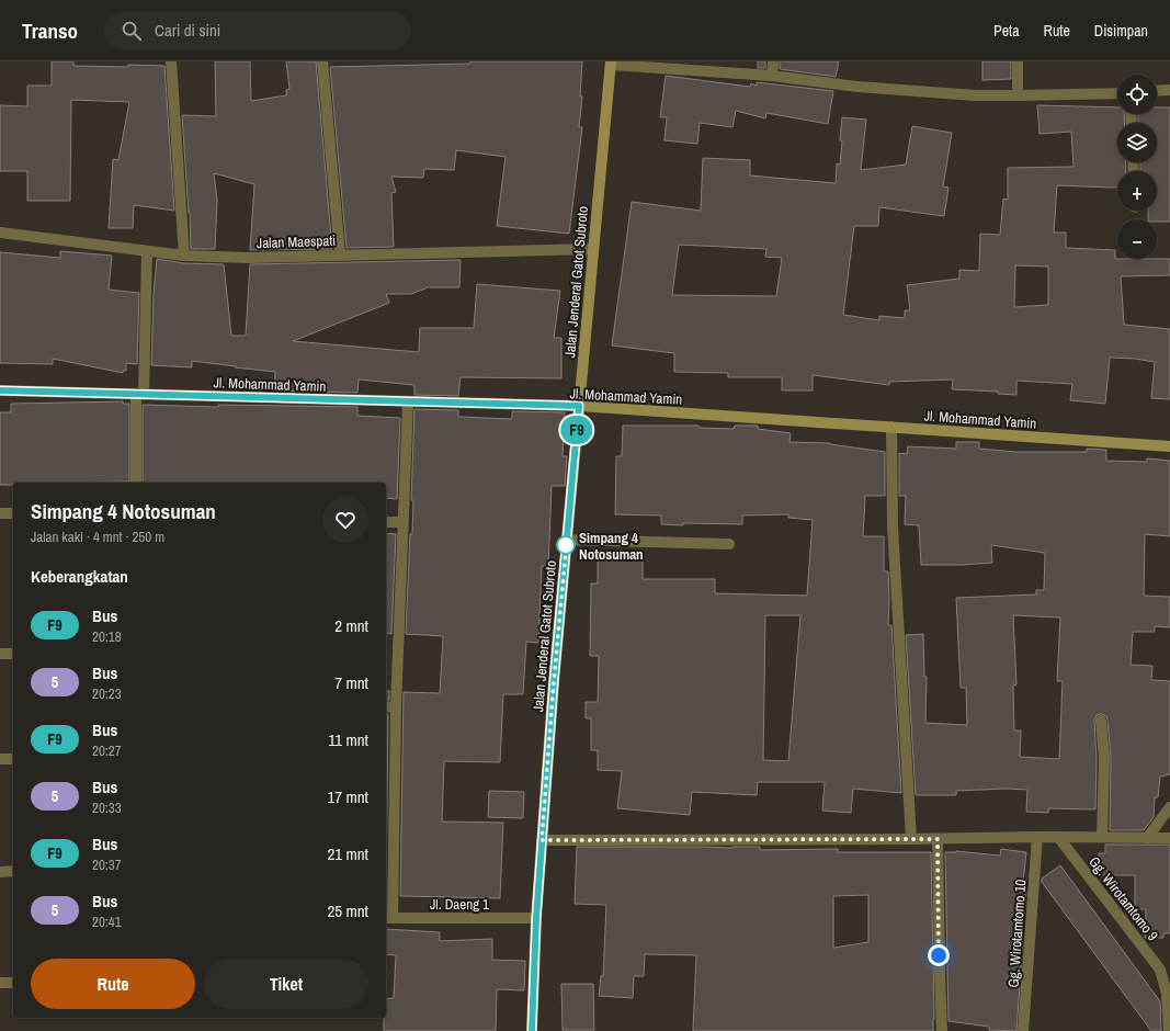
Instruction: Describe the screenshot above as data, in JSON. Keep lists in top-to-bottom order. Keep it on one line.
{"streets":{"main road":["Jalan Jenderal Gatot Subroto","Jl. Mohammad Yamin"],"street":["Jalan Maespati","Gg. Wirotamtomo 9","Jl. Daeng 1","Gg. Wirotamtomo 10"]},"crossings":[["Jalan Maespati","Jalan Jenderal Gatot Subroto"],["Jalan Jenderal Gatot Subroto","Jl. Mohammad Yamin"],["Jalan Jenderal Gatot Subroto","Jl. Daeng 1"]],"places":["Simpang 4 Notosuman"],"lines":["bus line F9"],"page":{"header":"Transo","search":"Cari di sini","nav":["Peta","Rute","Disimpan"],"on_map":"F9","map_buttons":["+","−"],"heading":[["Simpang 4 Notosuman","Jalan kaki · 4 mnt · 250 m"],"Keberangkatan"],"list":[{"mark":"F9","name":"Bus","note":"20:18","value":"2 mnt"},{"mark":"5","name":"Bus","note":"20:23","value":"7 mnt"},{"mark":"F9","name":"Bus","note":"20:27","value":"11 mnt"},{"mark":"5","name":"Bus","note":"20:33","value":"17 mnt"},{"mark":"F9","name":"Bus","note":"20:37","value":"21 mnt"},{"mark":"5","name":"Bus","note":"20:41","value":"25 mnt"}],"buttons":["Rute","Tiket"]}}
